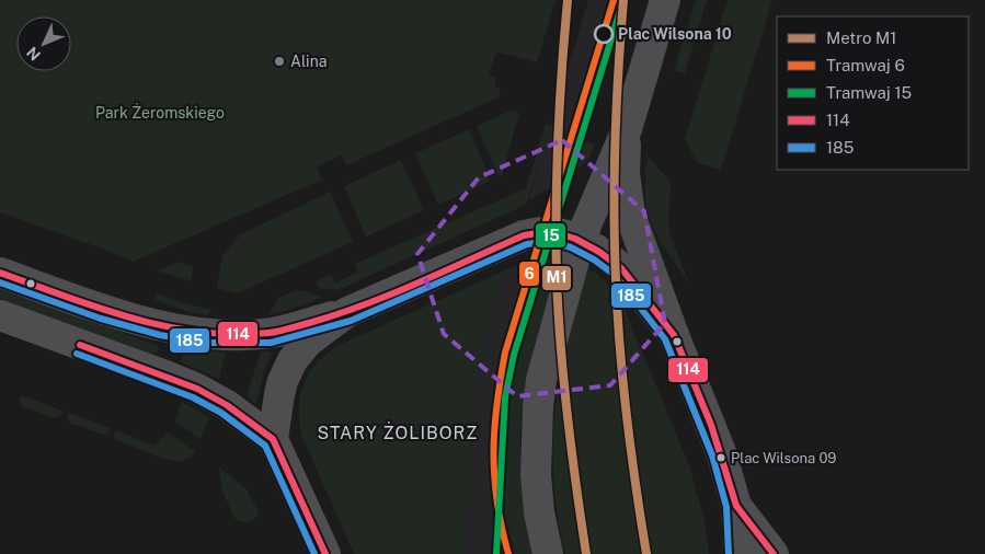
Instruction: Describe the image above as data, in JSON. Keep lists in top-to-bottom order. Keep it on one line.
{"districts":["STARY ŻOLIBORZ"],"parks":["Park Żeromskiego"],"places":["Plac Wilsona 10","Alina","Plac Wilsona 09"],"lines":["metro line M1","tram line 6","tram line 15","transit line 114","transit line 185"],"legend":["Metro M1","Tramwaj 6","Tramwaj 15","114","185"],"north":"bottom left"}
